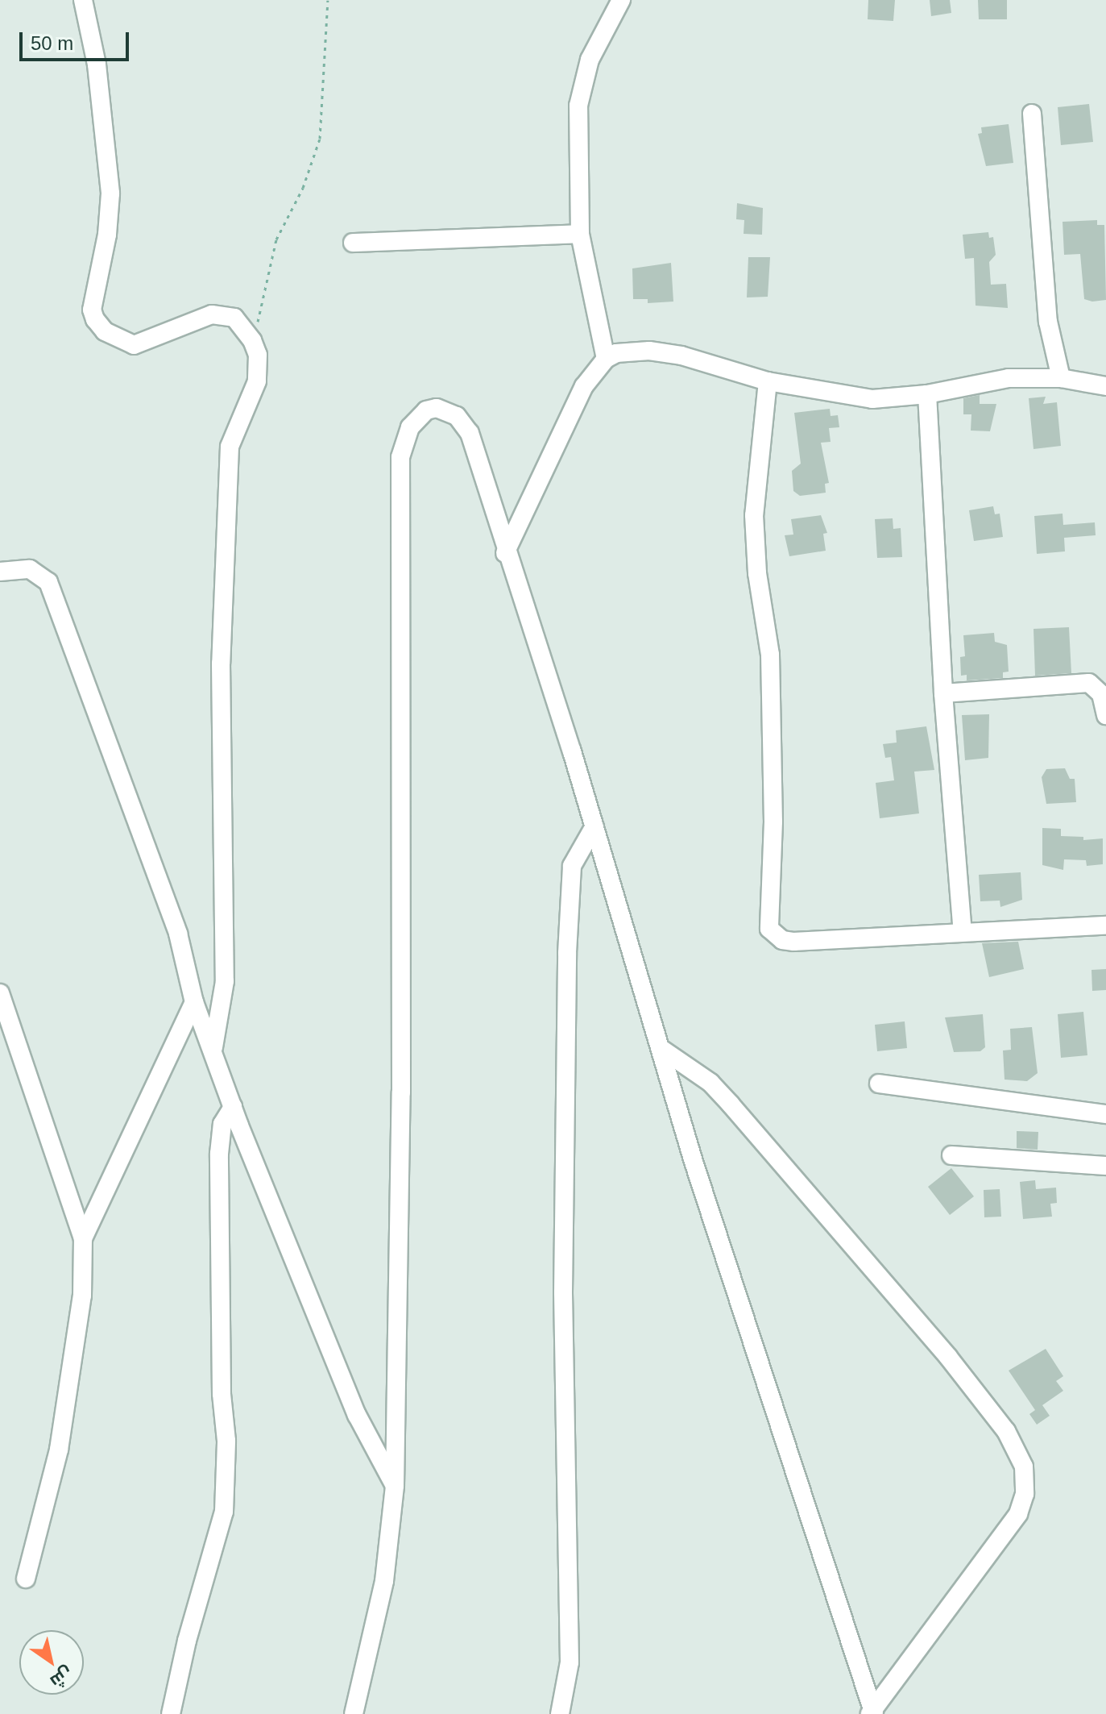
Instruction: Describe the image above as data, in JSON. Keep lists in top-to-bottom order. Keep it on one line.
{"scale_bar":"50 m","north":"bottom right"}
